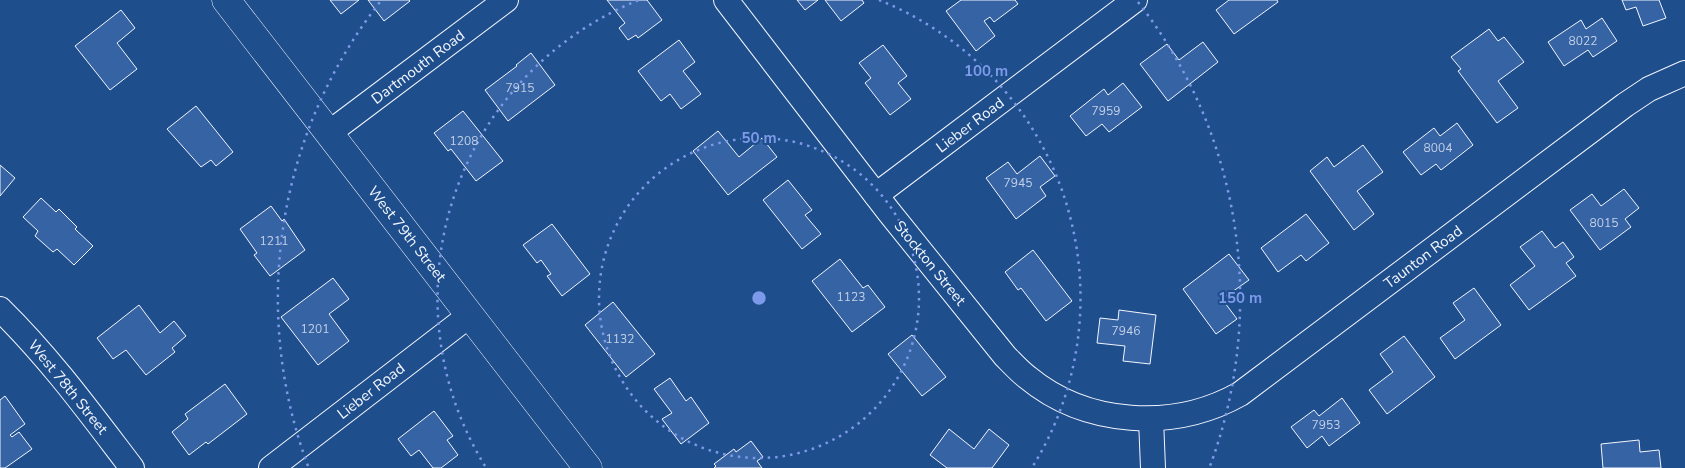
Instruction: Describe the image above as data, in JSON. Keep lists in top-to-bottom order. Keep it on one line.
{"streets":{"main road":["West 79th Street"],"street":["Dartmouth Road","Lieber Road","Taunton Road","Stockton Street","West 78th Street"]},"crossings":[["Dartmouth Road","West 79th Street"],["Lieber Road","West 79th Street"],["Lieber Road","Stockton Street"],["Taunton Road","Stockton Street"]],"house_numbers":["8022","7915","7959","1208","8004","7945","8015","1211","1123","1201","7946","1132","7953"],"rings":["100 m","50 m","150 m"]}
